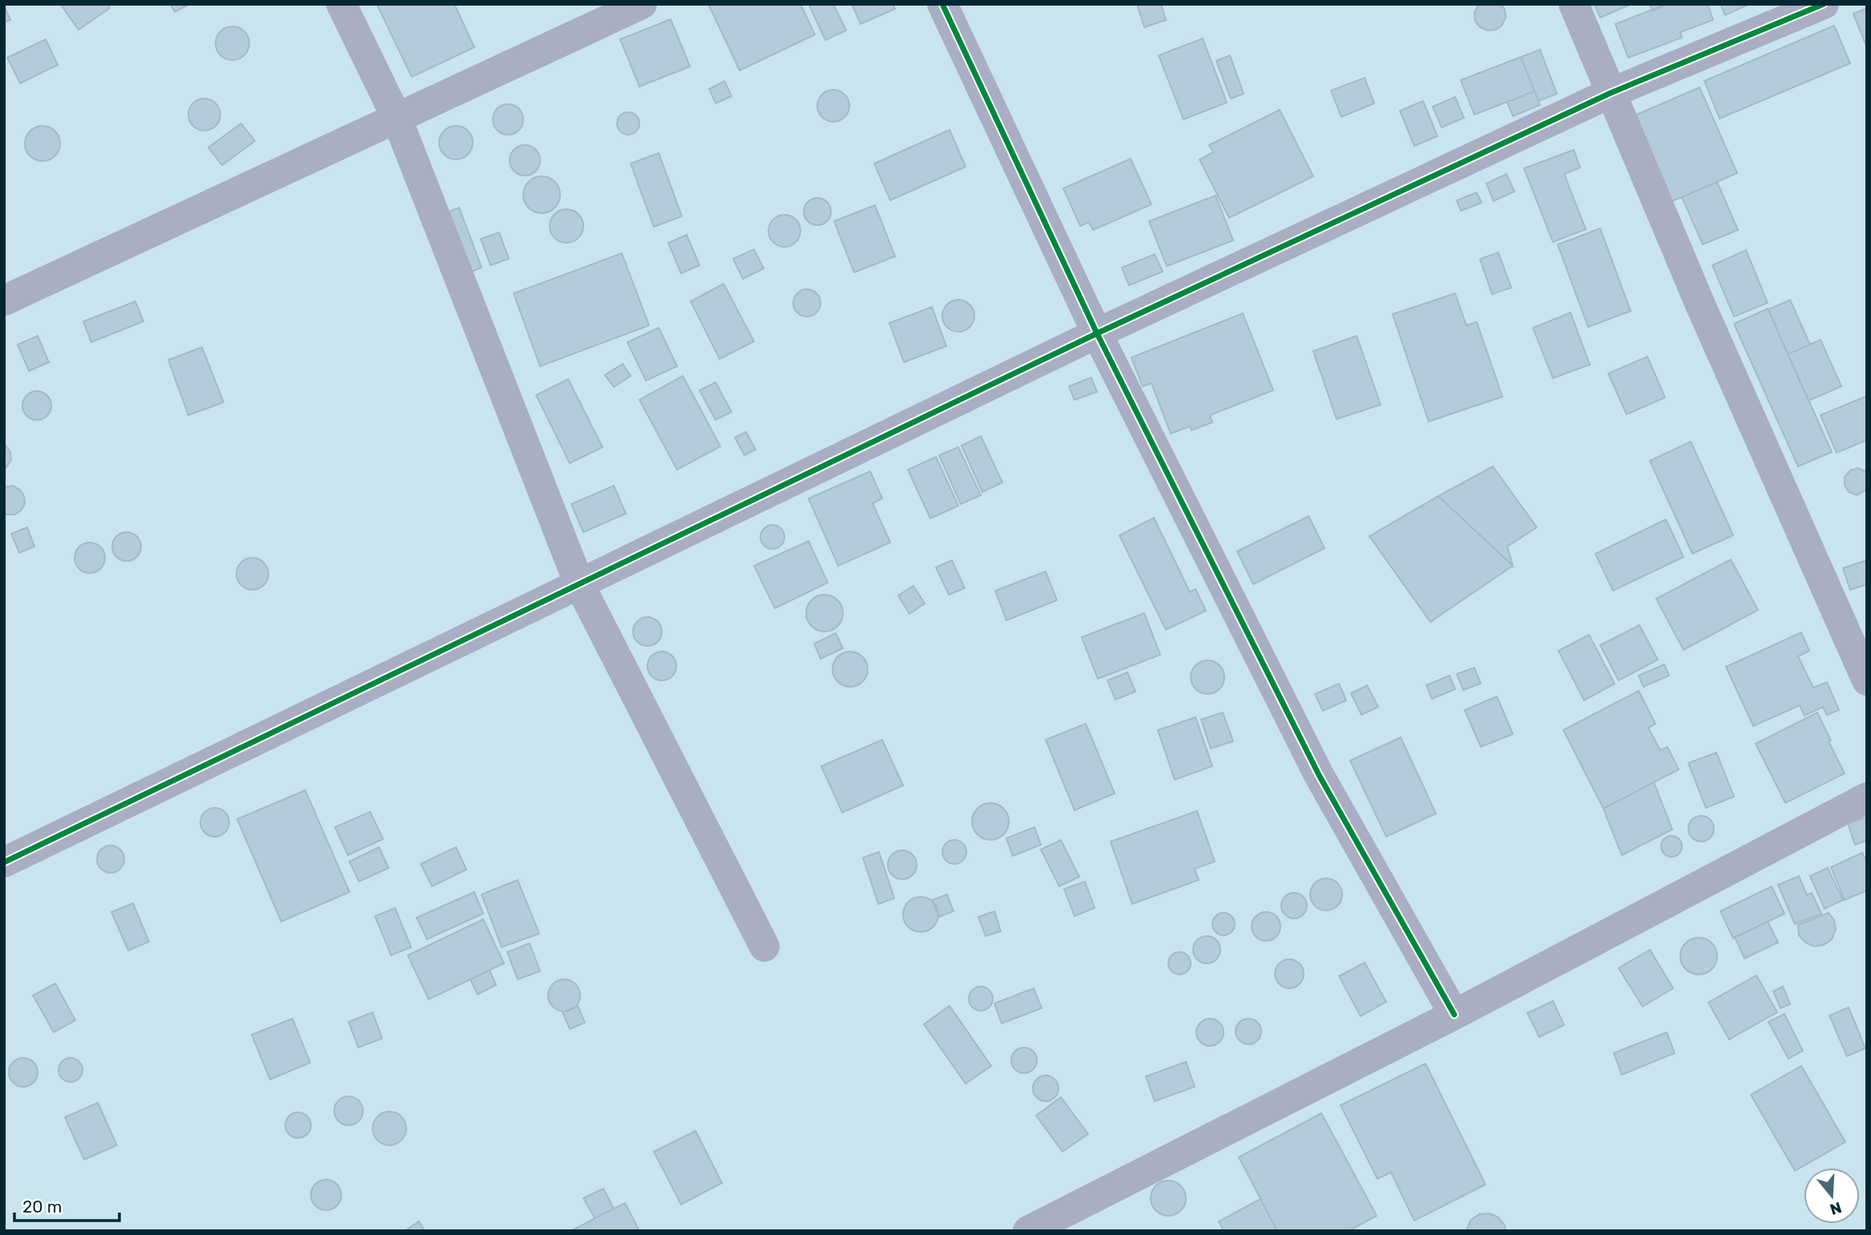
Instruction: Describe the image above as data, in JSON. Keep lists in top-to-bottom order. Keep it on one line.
{"scale_bar":"20 m","north":"bottom"}
